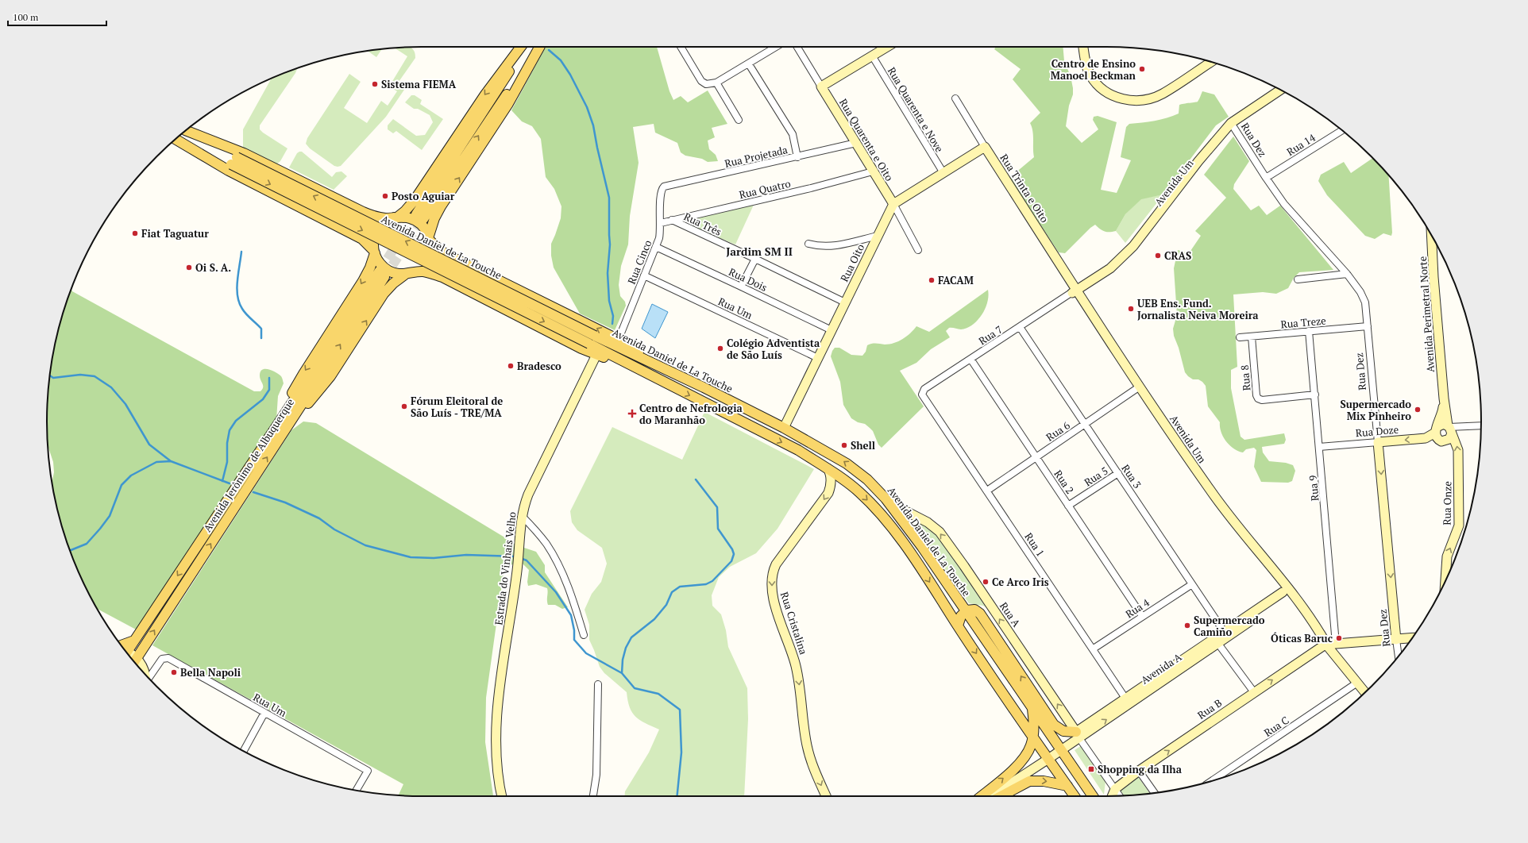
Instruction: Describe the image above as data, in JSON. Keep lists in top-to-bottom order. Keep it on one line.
{"streets":{"main road":["Avenida Daniel de La Touche","Avenida Jerônimo de Albuquerque"],"street":["Rua Quarenta e Nove","Rua Quarenta e Oito","Rua Dez","Rua 14","Rua Projetada","Avenida Um","Rua Trinta e Oito","Rua Quatro","Rua Três","Rua Cinco","Rua Oito","Rua Dois","Rua Um","Avenida Perimetral Norte","Rua Treze","Rua 7","Rua 8","Rua 6","Rua Doze","Rua 5","Rua 3","Rua 2","Rua 9","Rua Onze","Rua 1","Estrada do Vinhais Velho","Rua 4","Rua A","Rua Cristalina","Avenida A","Rua B","Rua C"]},"crossings":[["Rua Quarenta e Oito","Rua Projetada"],["Rua Quarenta e Oito","Rua Quatro"],["Rua Quarenta e Oito","Rua Oito"],["Rua Dez","Rua 14"],["Rua Dez","Avenida Um"],["Rua Dez","Rua Treze"],["Rua Dez","Rua Doze"],["Rua Projetada","Rua Cinco"],["Avenida Um","Rua Trinta e Oito"],["Avenida Um","Rua 7"],["Avenida Um","Rua 6"],["Avenida Um","Avenida A"],["Avenida Um","Rua B"],["Avenida Um","Rua C"],["Rua Trinta e Oito","Rua 7"],["Rua Quatro","Rua Três"],["Rua Quatro","Rua Cinco"],["Rua Três","Rua Oito"],["Avenida Daniel de La Touche","Rua Oito"],["Avenida Daniel de La Touche","Rua A"],["Avenida Daniel de La Touche","Rua Cristalina"],["Avenida Daniel de La Touche","Avenida A"],["Rua Cinco","Rua Dois"],["Rua Cinco","Rua Um"],["Rua Oito","Rua Dois"],["Rua Oito","Rua Um"],["Avenida Perimetral Norte","Rua Doze"],["Avenida Perimetral Norte","Rua Onze"],["Rua Treze","Rua 8"],["Rua Treze","Rua 9"],["Rua 7","Rua 3"],["Rua 7","Rua 2"],["Rua 7","Rua 1"],["Rua 8","Rua 9"],["Rua 6","Rua 3"],["Rua 6","Rua 2"],["Rua 6","Rua 1"],["Rua Doze","Rua 9"],["Rua Doze","Rua Onze"],["Rua 5","Rua 3"],["Rua 5","Rua 2"],["Rua 3","Rua 4"],["Rua 3","Avenida A"],["Rua 2","Rua 4"],["Rua 1","Rua 4"],["Rua 1","Avenida A"],["Rua A","Avenida A"],["Rua A","Rua B"]],"one_way":["Rua Doze","Rua Onze","Rua A","Rua Cristalina","Rua B"],"districts":["Jardim SM II"],"places":{"other":["Centro de Ensino Manoel Beckman","Sistema FIEMA","Posto Aguiar","Fiat Taguatur","CRAS","Oi S. A.","FACAM","UEB Ens. Fund. Jornalista Neiva Moreira","Colégio Adventista de São Luís","Bradesco","Fórum Eleitoral de São Luís - TRE/MA","Supermercado Mix Pinheiro","Shell","Ce Arco Iris","Supermercado Camiño","Óticas Baruc","Bella Napoli"],"health":["Centro de Nefrologia do Maranhão"],"transit":["Shopping da Ilha"]},"scale_bar":"100 m"}
